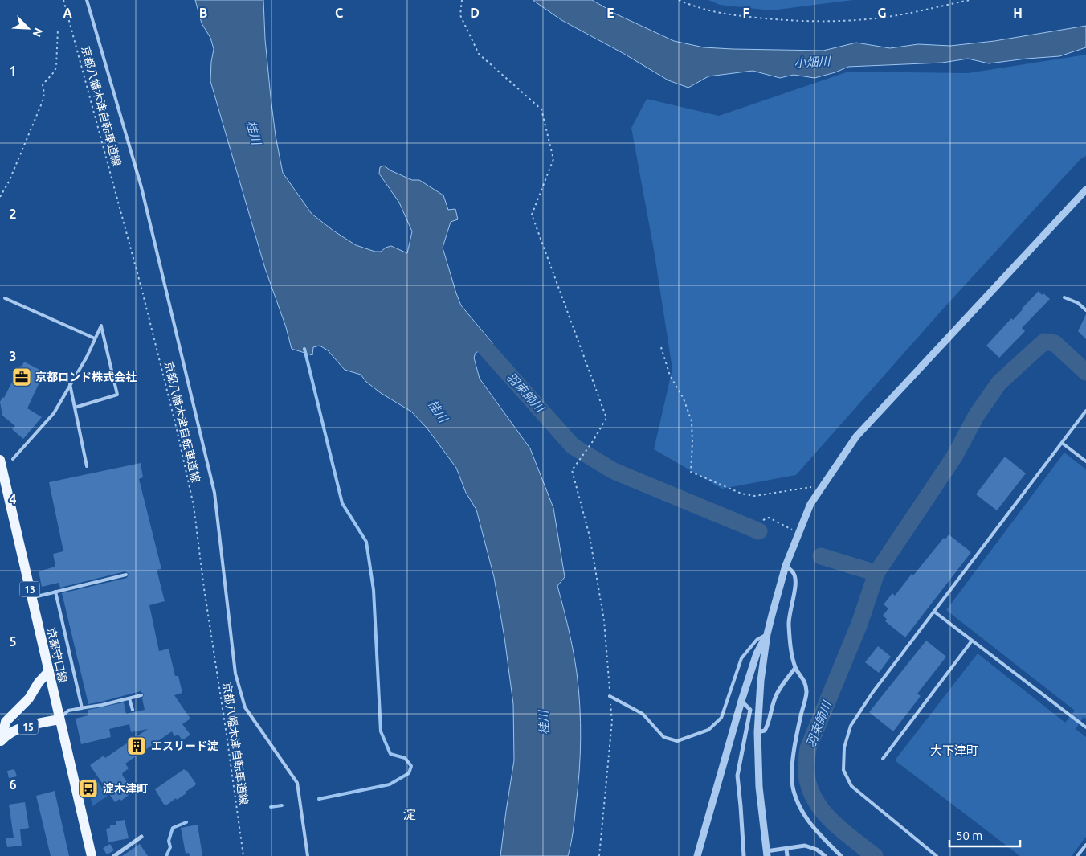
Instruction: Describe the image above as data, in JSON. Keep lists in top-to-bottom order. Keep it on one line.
{"streets":{"main road":["13","京都守口線","15"],"path":["京都八幡木津自転車道線"]},"crossings":[["京都守口線","15"]],"districts":["大下津町","淀"],"water":["小畑川","桂川","羽束師川"],"places":{"office":["京都ロンド株式会社"],"building":["エスリード淀"],"bus stop":["淀木津町"]},"scale_bar":"50 m","north":"bottom right","grid":{"columns":["A","B","C","D","E","F","G","H"],"rows":["1","2","3","4","5","6"]}}
